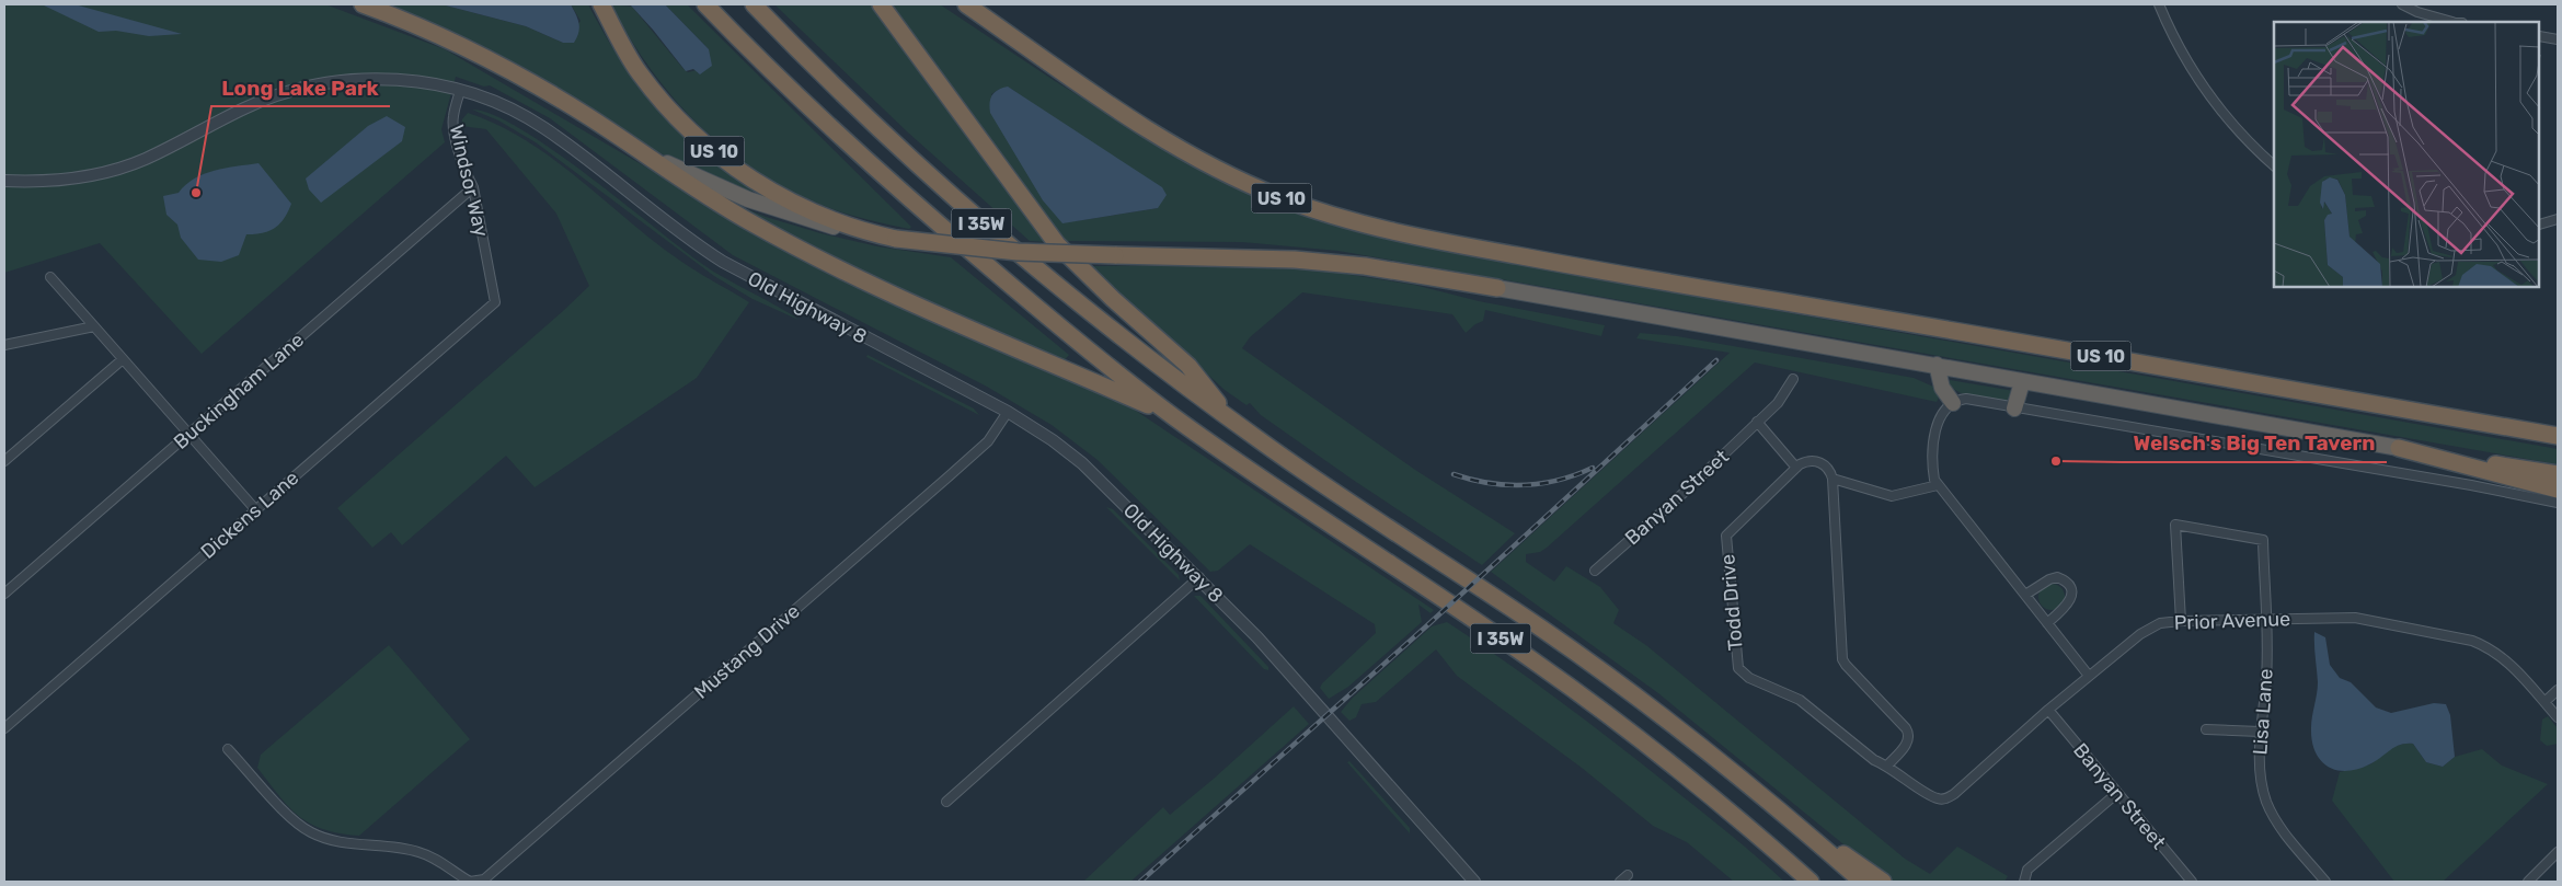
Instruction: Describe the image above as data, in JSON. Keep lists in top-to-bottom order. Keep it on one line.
{"streets":{"highway":["US 10","I 35W"],"street":["Windsor Way","Old Highway 8","Buckingham Lane","Banyan Street","Dickens Lane","Todd Drive","Prior Avenue","Mustang Drive","Lisa Lane"]},"crossings":[["Windsor Way","Old Highway 8"],["Windsor Way","Buckingham Lane"],["Windsor Way","Dickens Lane"],["Old Highway 8","Mustang Drive"],["Banyan Street","Todd Drive"],["Todd Drive","Prior Avenue"],["Prior Avenue","Lisa Lane"]],"places":["Long Lake Park","Welsch's Big Ten Tavern"]}
